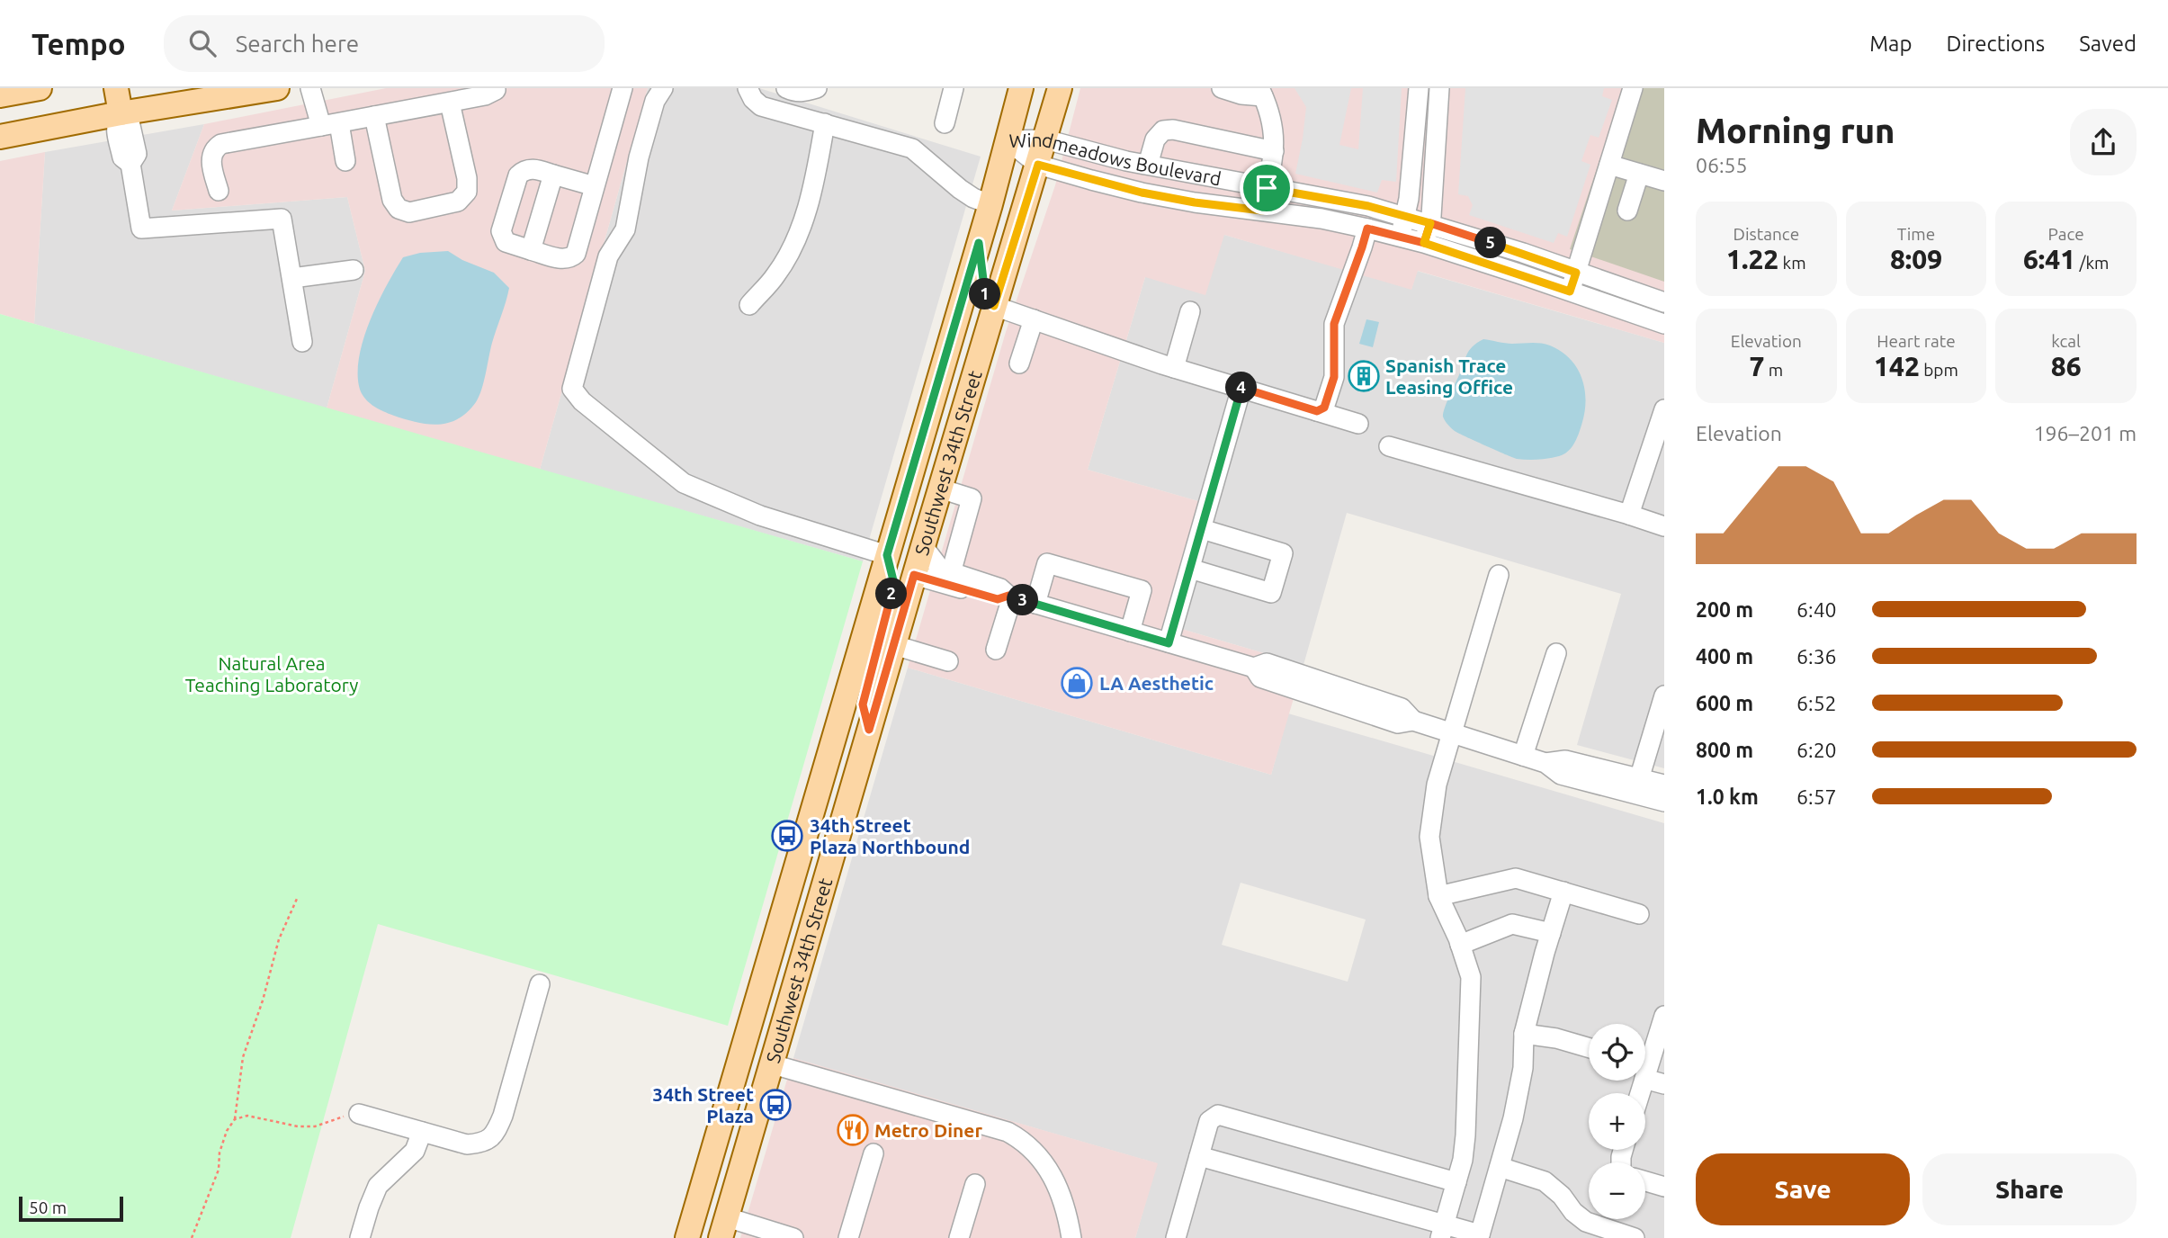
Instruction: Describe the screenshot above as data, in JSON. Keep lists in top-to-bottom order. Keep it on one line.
{"streets":{"main road":["Southwest 34th Street"],"street":["Windmeadows Boulevard"]},"crossings":[["Windmeadows Boulevard","Southwest 34th Street"]],"parks":["Natural Area Teaching Laboratory"],"places":{"building":["Spanish Trace Leasing Office"],"shop":["LA Aesthetic"],"bus stop":["34th Street Plaza Northbound","34th Street Plaza"],"restaurant":["Metro Diner"]},"scale_bar":"50 m","page":{"header":"Tempo","search":"Search here","nav":["Map","Directions","Saved"],"heading":["Morning run","06:55"],"stats":[["Distance","1.22 km"],["Time","8:09"],["Pace","6:41 /km"],["Elevation","7 m"],["Heart rate","142 bpm"],["kcal","86"]],"pins":["5","1","4","2","3"],"chart":["Elevation","196–201 m"],"list":[{"name":"200 m","note":"6:40"},{"name":"400 m","note":"6:36"},{"name":"600 m","note":"6:52"},{"name":"800 m","note":"6:20"},{"name":"1.0 km","note":"6:57"}],"map_buttons":["+","−"],"buttons":["Save","Share"],"scale":"50 m"}}
